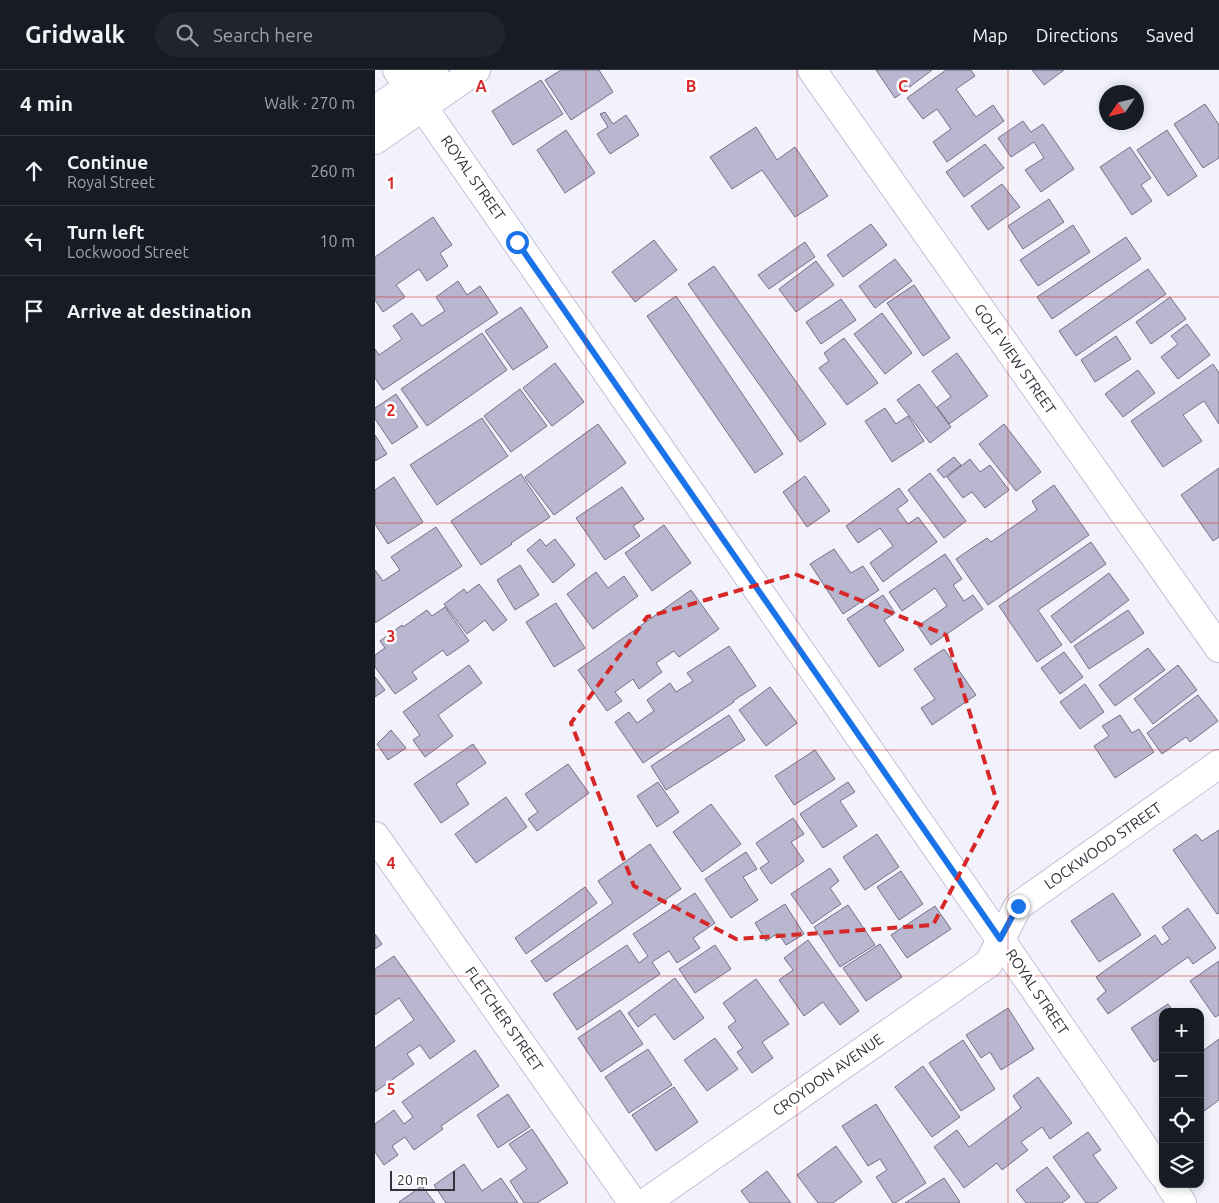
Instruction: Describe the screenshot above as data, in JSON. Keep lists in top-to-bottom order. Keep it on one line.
{"streets":{"street":["ROYAL STREET","GOLF VIEW STREET","LOCKWOOD STREET","FLETCHER STREET","CROYDON AVENUE"]},"crossings":[["ROYAL STREET","LOCKWOOD STREET"],["ROYAL STREET","CROYDON AVENUE"],["LOCKWOOD STREET","CROYDON AVENUE"]],"scale_bar":"20 m","north":"bottom left","page":{"header":"Gridwalk","search":"Search here","nav":["Map","Directions","Saved"],"heading":["4 min","Walk · 270 m"],"list":[["Continue","Royal Street","260 m"],["Turn left","Lockwood Street","10 m"],"Arrive at destination"],"map_buttons":["+","−"],"scale":"20 m"},"grid":{"columns":["A","B","C"],"rows":["1","2","3","4","5"]}}
